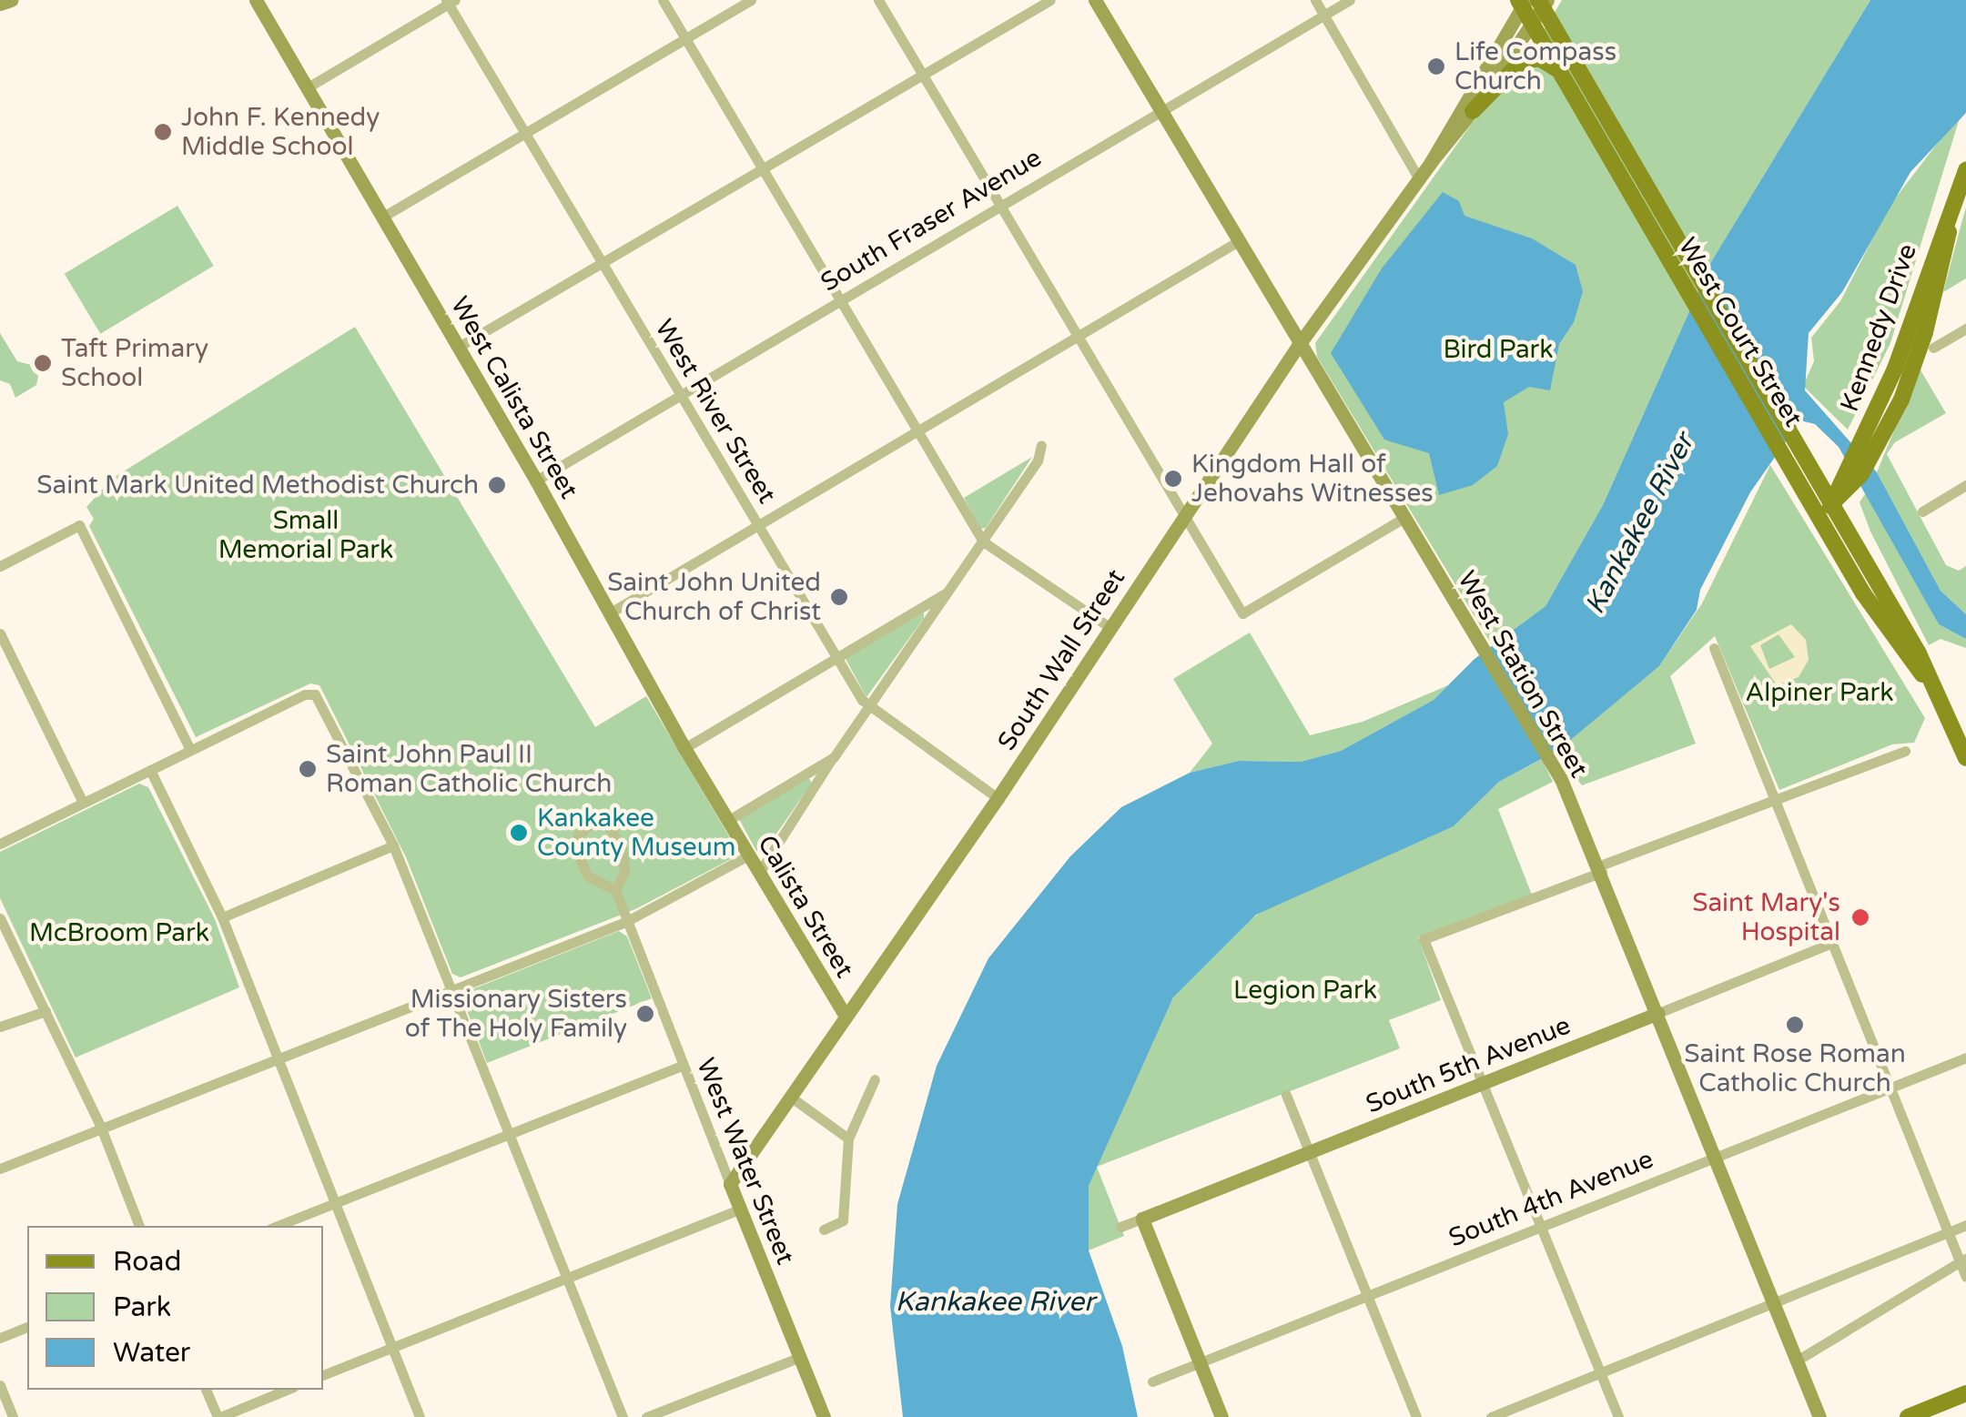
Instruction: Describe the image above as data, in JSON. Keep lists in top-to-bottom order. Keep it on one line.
{"streets":{"main road":["Kennedy Drive","West Court Street","West Calista Street","South Wall Street","West Station Street","Calista Street","South 5th Avenue","West Water Street"],"street":["South Fraser Avenue","West River Street","South 4th Avenue"]},"crossings":[["South Fraser Avenue","West Calista Street"],["South Fraser Avenue","West River Street"],["South Fraser Avenue","West Station Street"],["Kennedy Drive","West Court Street"],["West Court Street","South Wall Street"],["West Calista Street","Calista Street"],["West River Street","South Wall Street"],["South Wall Street","West Station Street"],["South Wall Street","Calista Street"],["South Wall Street","West Water Street"],["West Station Street","South 5th Avenue"],["West Station Street","South 4th Avenue"]],"water":["Kankakee River"],"parks":["Bird Park","Small Memorial Park","Alpiner Park","McBroom Park","Legion Park"],"places":["Life Compass Church","John F. Kennedy Middle School","Taft Primary School","Kingdom Hall of Jehovahs Witnesses","Saint Mark United Methodist Church","Saint John United Church of Christ","Saint John Paul II Roman Catholic Church","Kankakee County Museum","Saint Mary's Hospital","Missionary Sisters of The Holy Family","Saint Rose Roman Catholic Church"],"legend":["Road","Park","Water"]}
